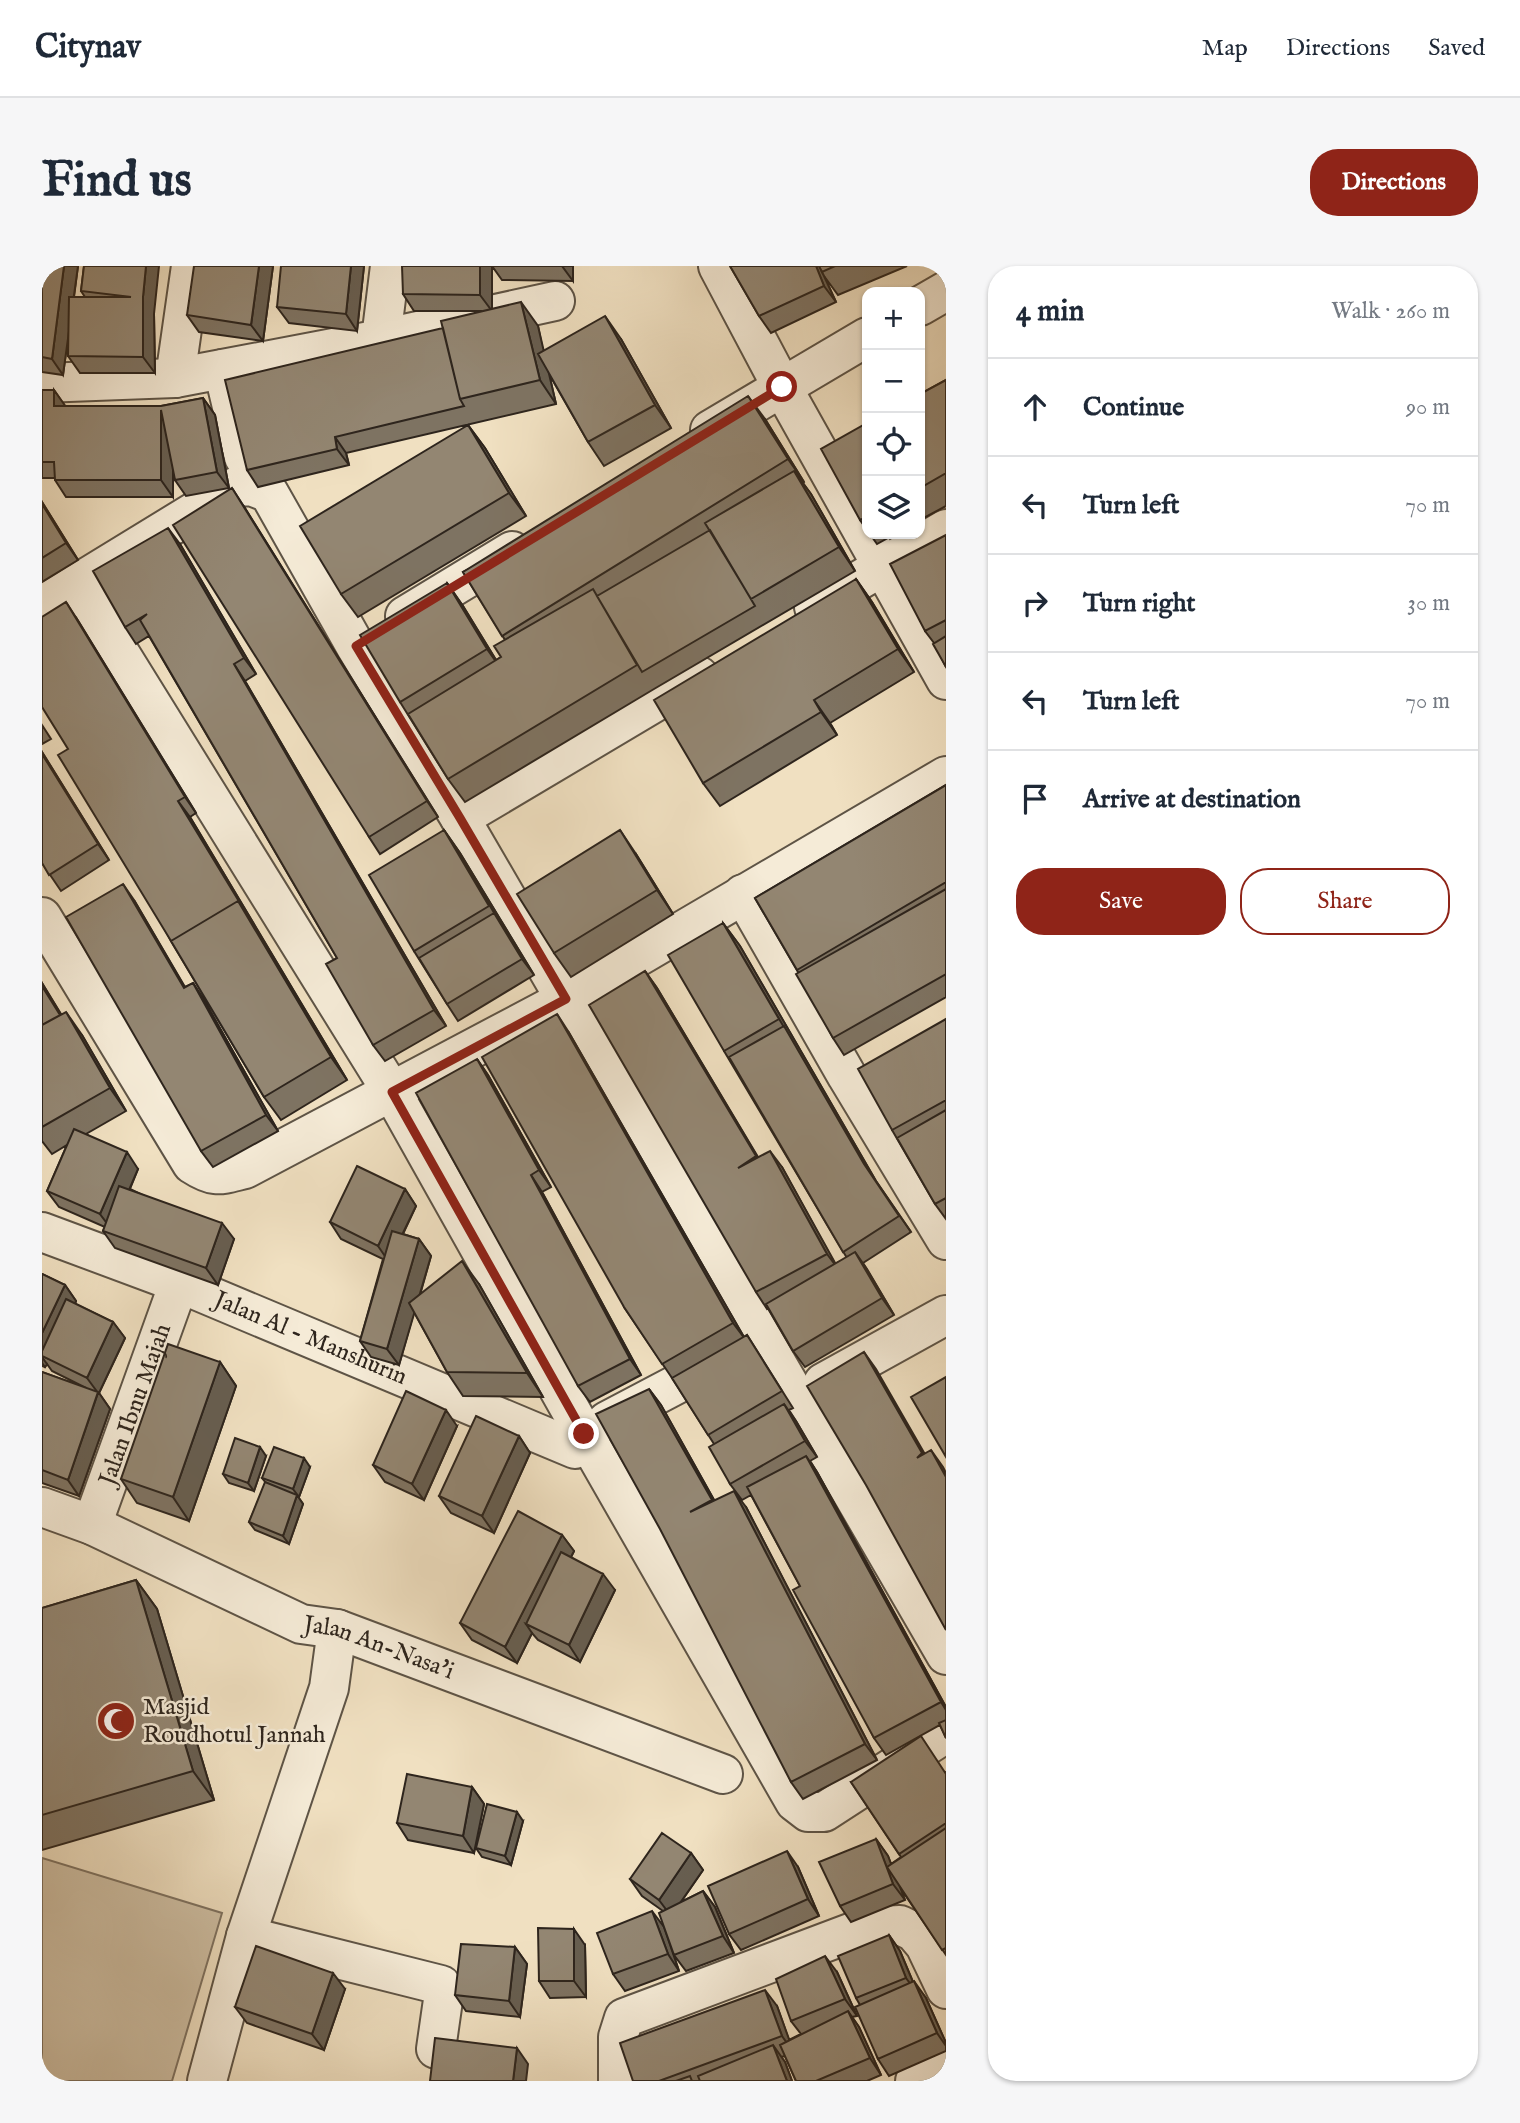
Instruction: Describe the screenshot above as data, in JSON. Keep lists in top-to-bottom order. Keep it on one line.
{"streets":{"street":["Jalan Al - Manshurin","Jalan Ibnu Majah","Jalan An-Nasa'i"]},"crossings":[["Jalan Al - Manshurin","Jalan Ibnu Majah"],["Jalan Ibnu Majah","Jalan An-Nasa'i"]],"places":{"mosque":["Masjid Roudhotul Jannah"]},"page":{"header":"Citynav","nav":["Map","Directions","Saved"],"buttons":["Directions",["Save","Share"]],"title":"Find us","heading":["4 min","Walk · 260 m"],"map_buttons":["+","−"],"list":[["Continue","90 m"],["Turn left","70 m"],["Turn right","30 m"],["Turn left","70 m"],"Arrive at destination"]}}
